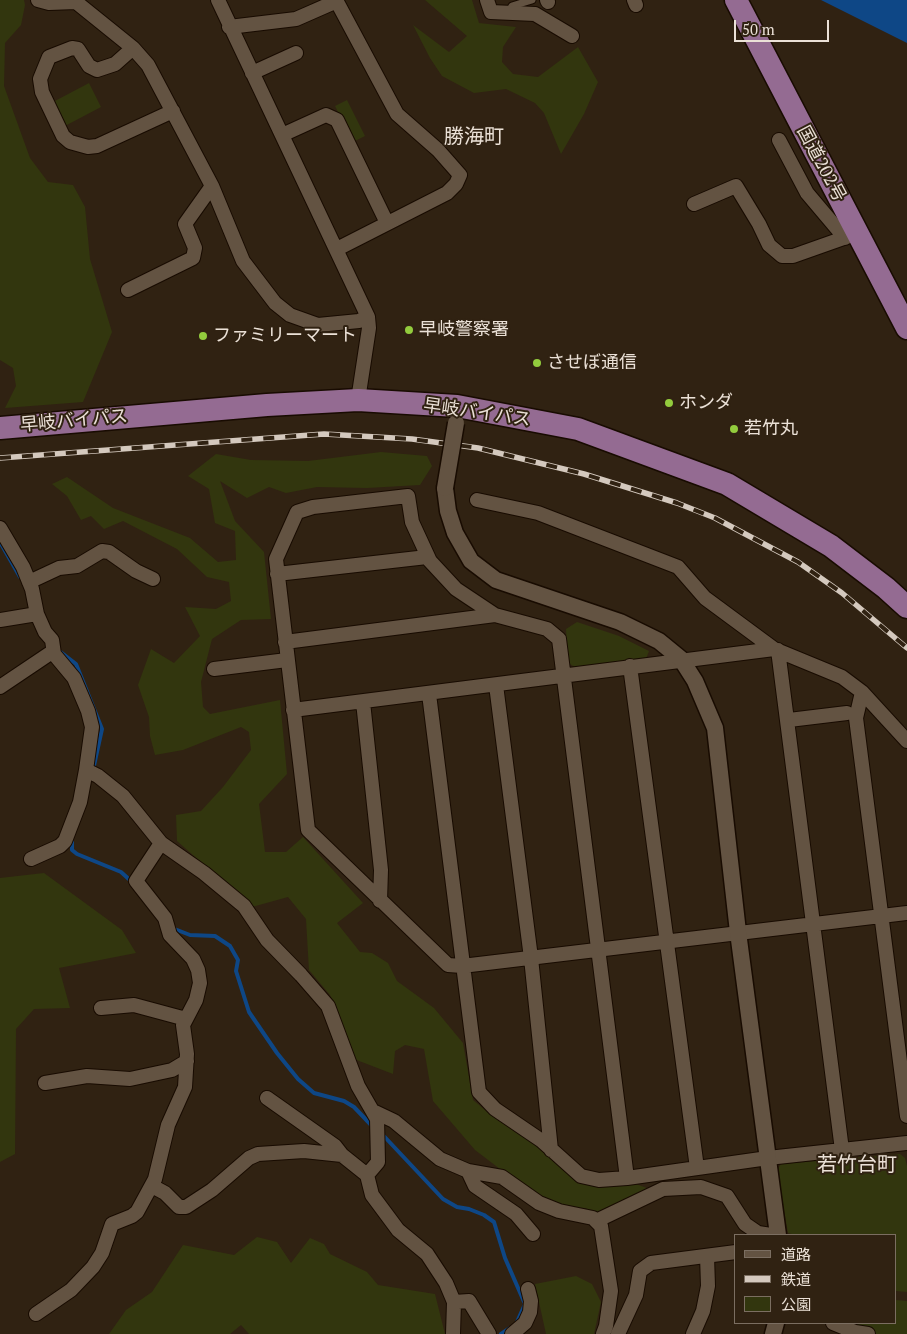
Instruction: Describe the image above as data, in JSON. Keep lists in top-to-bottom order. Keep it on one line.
{"streets":{"highway":["国道202号","早岐バイパス"]},"districts":["勝海町","若竹台町"],"places":["早岐警察署","ファミリーマート","させぼ通信","ホンダ","若竹丸"],"legend":["道路","鉄道","公園"],"scale_bar":"50 m"}
